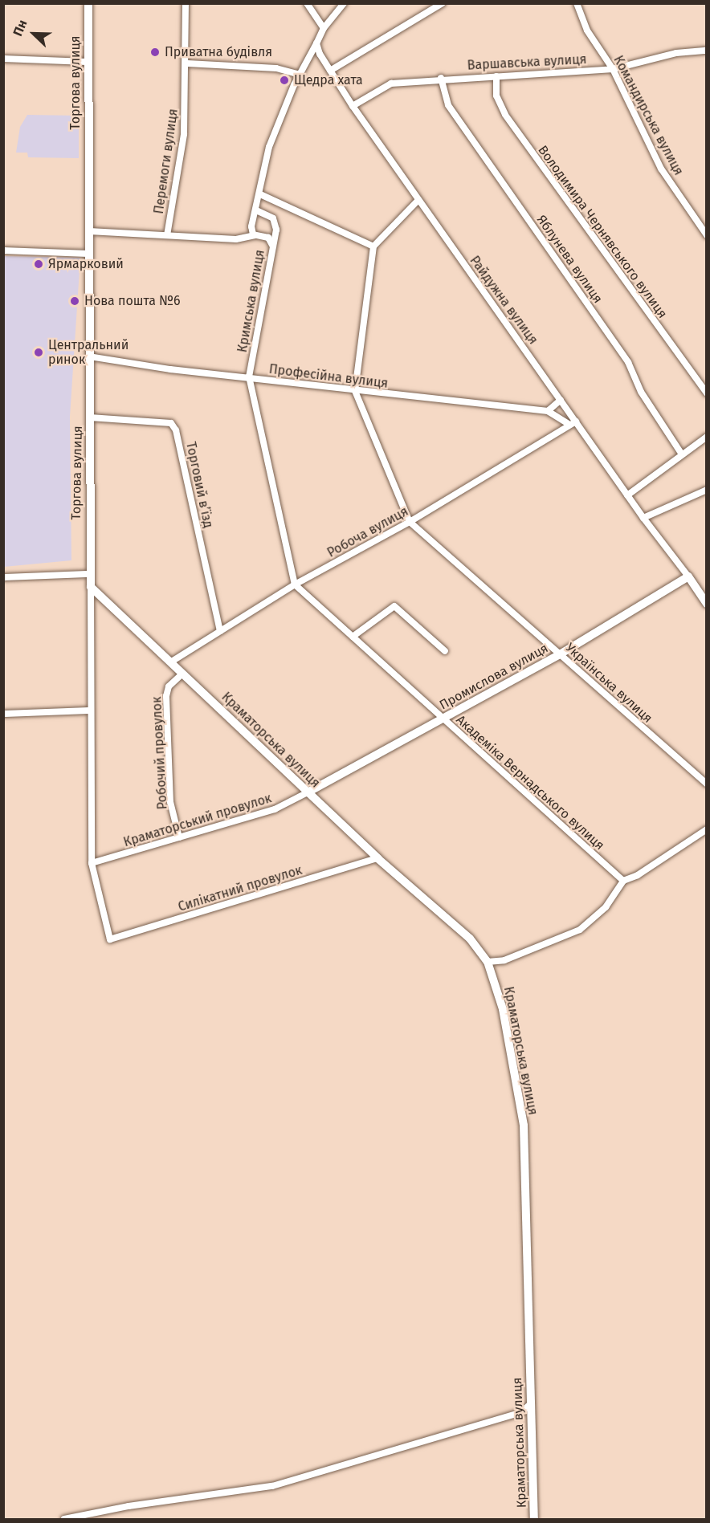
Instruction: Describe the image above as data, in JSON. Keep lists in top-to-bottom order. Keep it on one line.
{"streets":{"street":["Варшавська вулиця","Торгова вулиця","Командирська вулиця","Перемоги вулиця","Володимира Чернявського вулиця","Яблунева вулиця","Райдужна вулиця","Кримська вулиця","Професійна вулиця","Торговий в’їзд","Робоча вулиця","Промислова вулиця","Українська вулиця","Краматорська вулиця","Робочий провулок","Академіка Вернадського вулиця","Краматорський провулок","Силікатний провулок"]},"crossings":[["Варшавська вулиця","Командирська вулиця"],["Варшавська вулиця","Володимира Чернявського вулиця"],["Варшавська вулиця","Яблунева вулиця"],["Варшавська вулиця","Райдужна вулиця"],["Торгова вулиця","Професійна вулиця"],["Торгова вулиця","Торговий в’їзд"],["Торгова вулиця","Краматорська вулиця"],["Торгова вулиця","Краматорський провулок"],["Торгова вулиця","Силікатний провулок"],["Райдужна вулиця","Робоча вулиця"],["Райдужна вулиця","Промислова вулиця"],["Кримська вулиця","Професійна вулиця"],["Кримська вулиця","Робоча вулиця"],["Кримська вулиця","Академіка Вернадського вулиця"],["Торговий в’їзд","Робоча вулиця"],["Робоча вулиця","Українська вулиця"],["Робоча вулиця","Краматорська вулиця"],["Робоча вулиця","Академіка Вернадського вулиця"],["Промислова вулиця","Українська вулиця"],["Промислова вулиця","Краматорська вулиця"],["Промислова вулиця","Академіка Вернадського вулиця"],["Промислова вулиця","Краматорський провулок"],["Краматорська вулиця","Робочий провулок"],["Краматорська вулиця","Краматорський провулок"],["Краматорська вулиця","Силікатний провулок"],["Робочий провулок","Краматорський провулок"]],"places":["Приватна будівля","Щедра хата","Ярмарковий","Нова пошта №6","Центральний ринок"],"north":"top left"}
